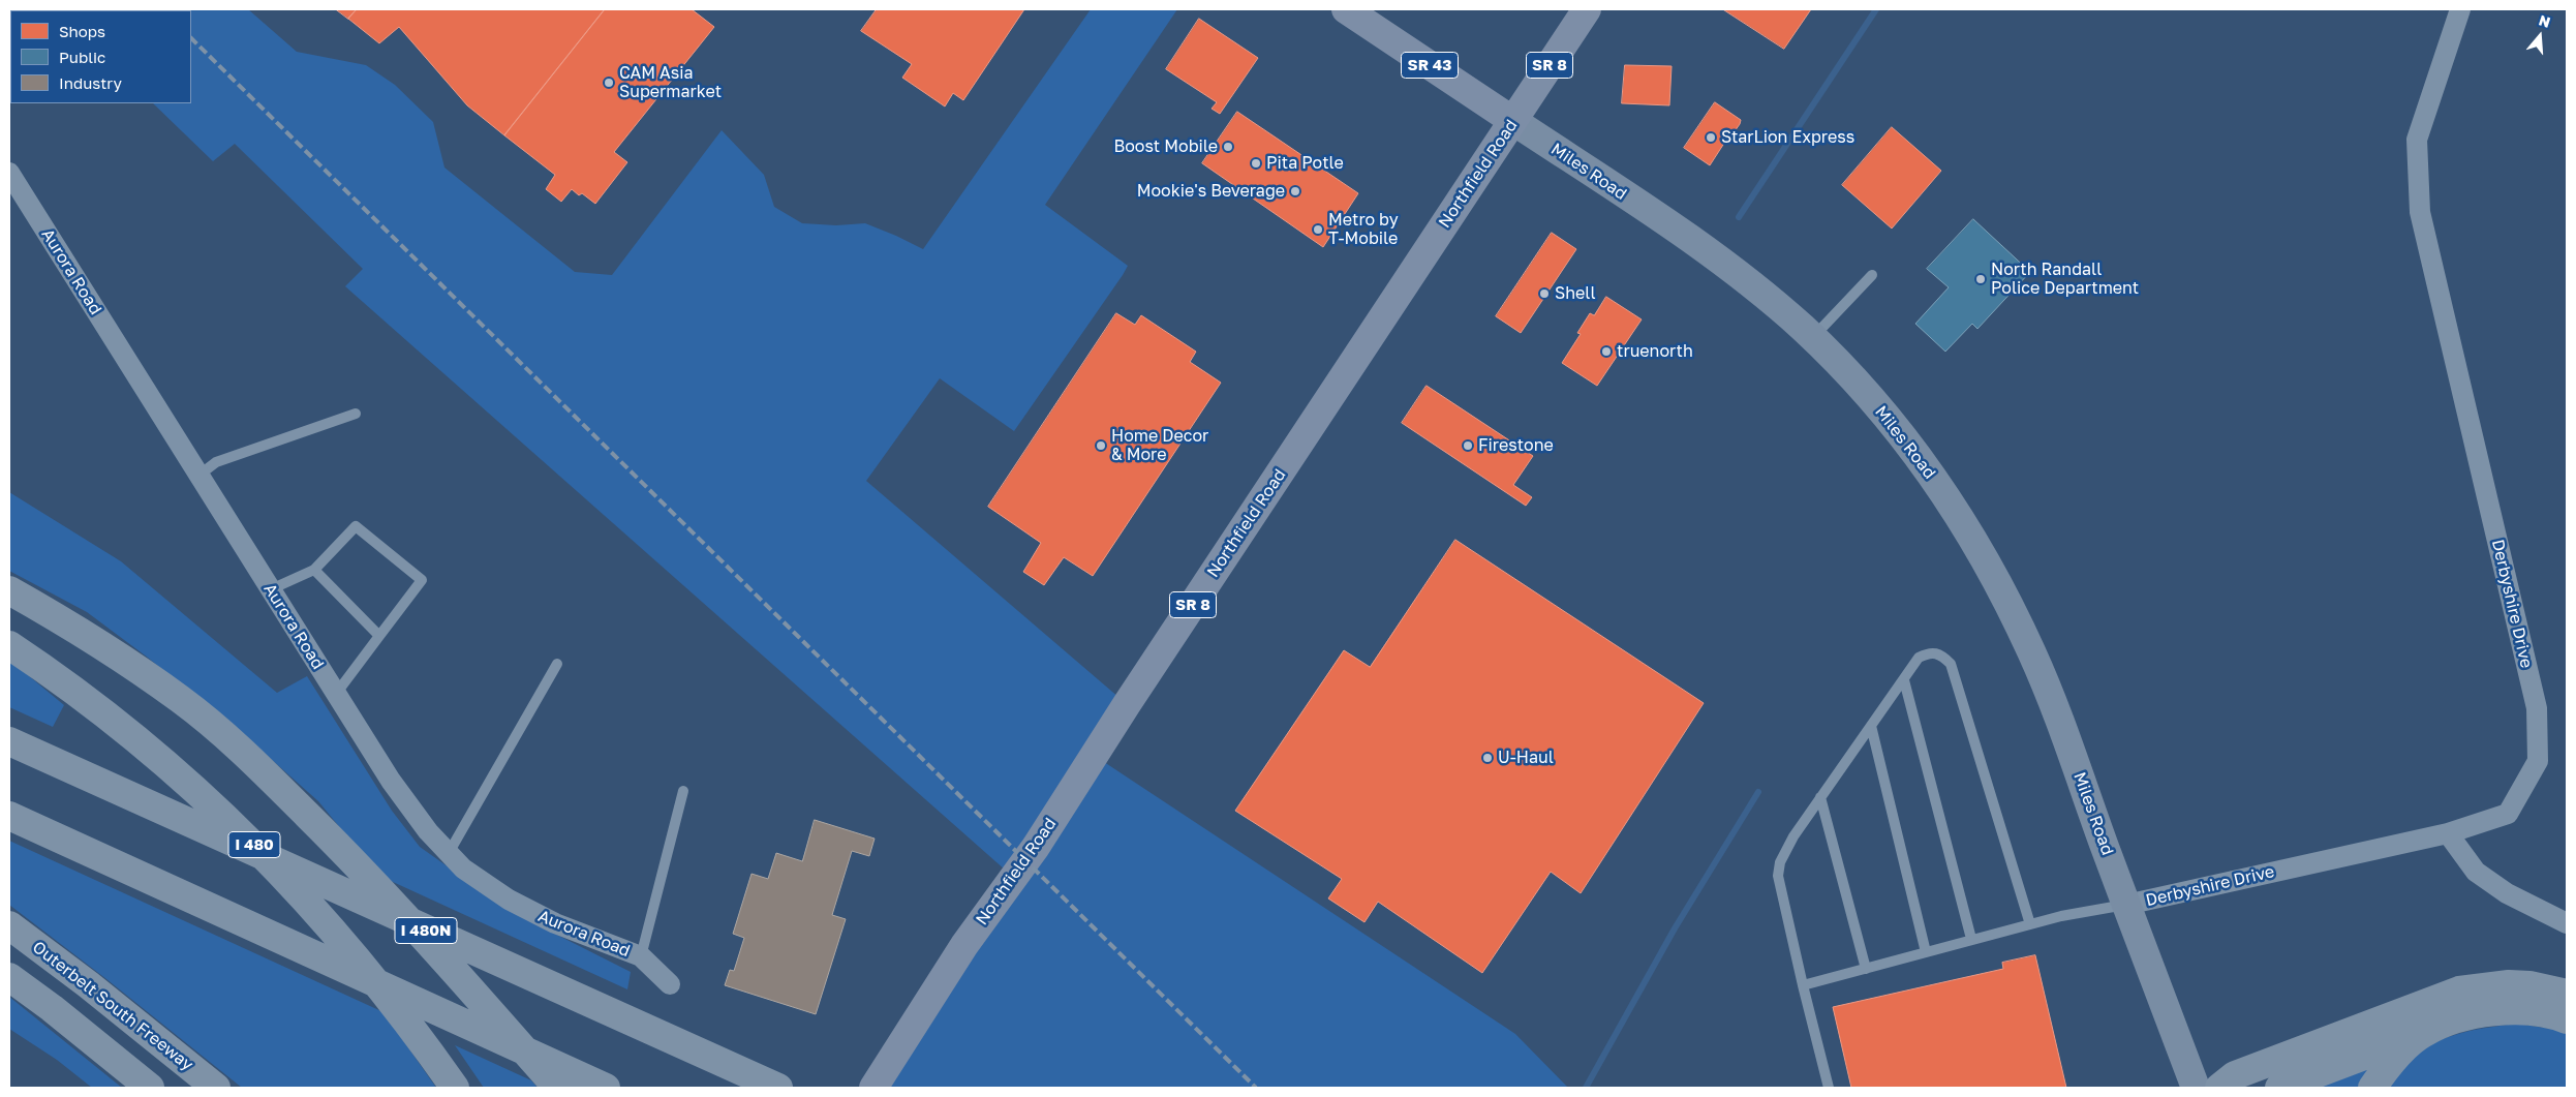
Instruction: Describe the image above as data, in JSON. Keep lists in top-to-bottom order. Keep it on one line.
{"streets":{"highway":["I 480","I 480N","Outerbelt South Freeway"],"main road":["SR 43","SR 8","Miles Road","Northfield Road"],"street":["Aurora Road","Derbyshire Drive"]},"crossings":[["Miles Road","Northfield Road"],["Miles Road","Derbyshire Drive"]],"places":["CAM Asia Supermarket","StarLion Express","Boost Mobile","Pita Potle","Mookie's Beverage","Metro by T-Mobile","North Randall Police Department","Shell","truenorth","Home Decor & More","Firestone","U-Haul"],"legend":["Shops","Public","Industry"],"north":"top"}
